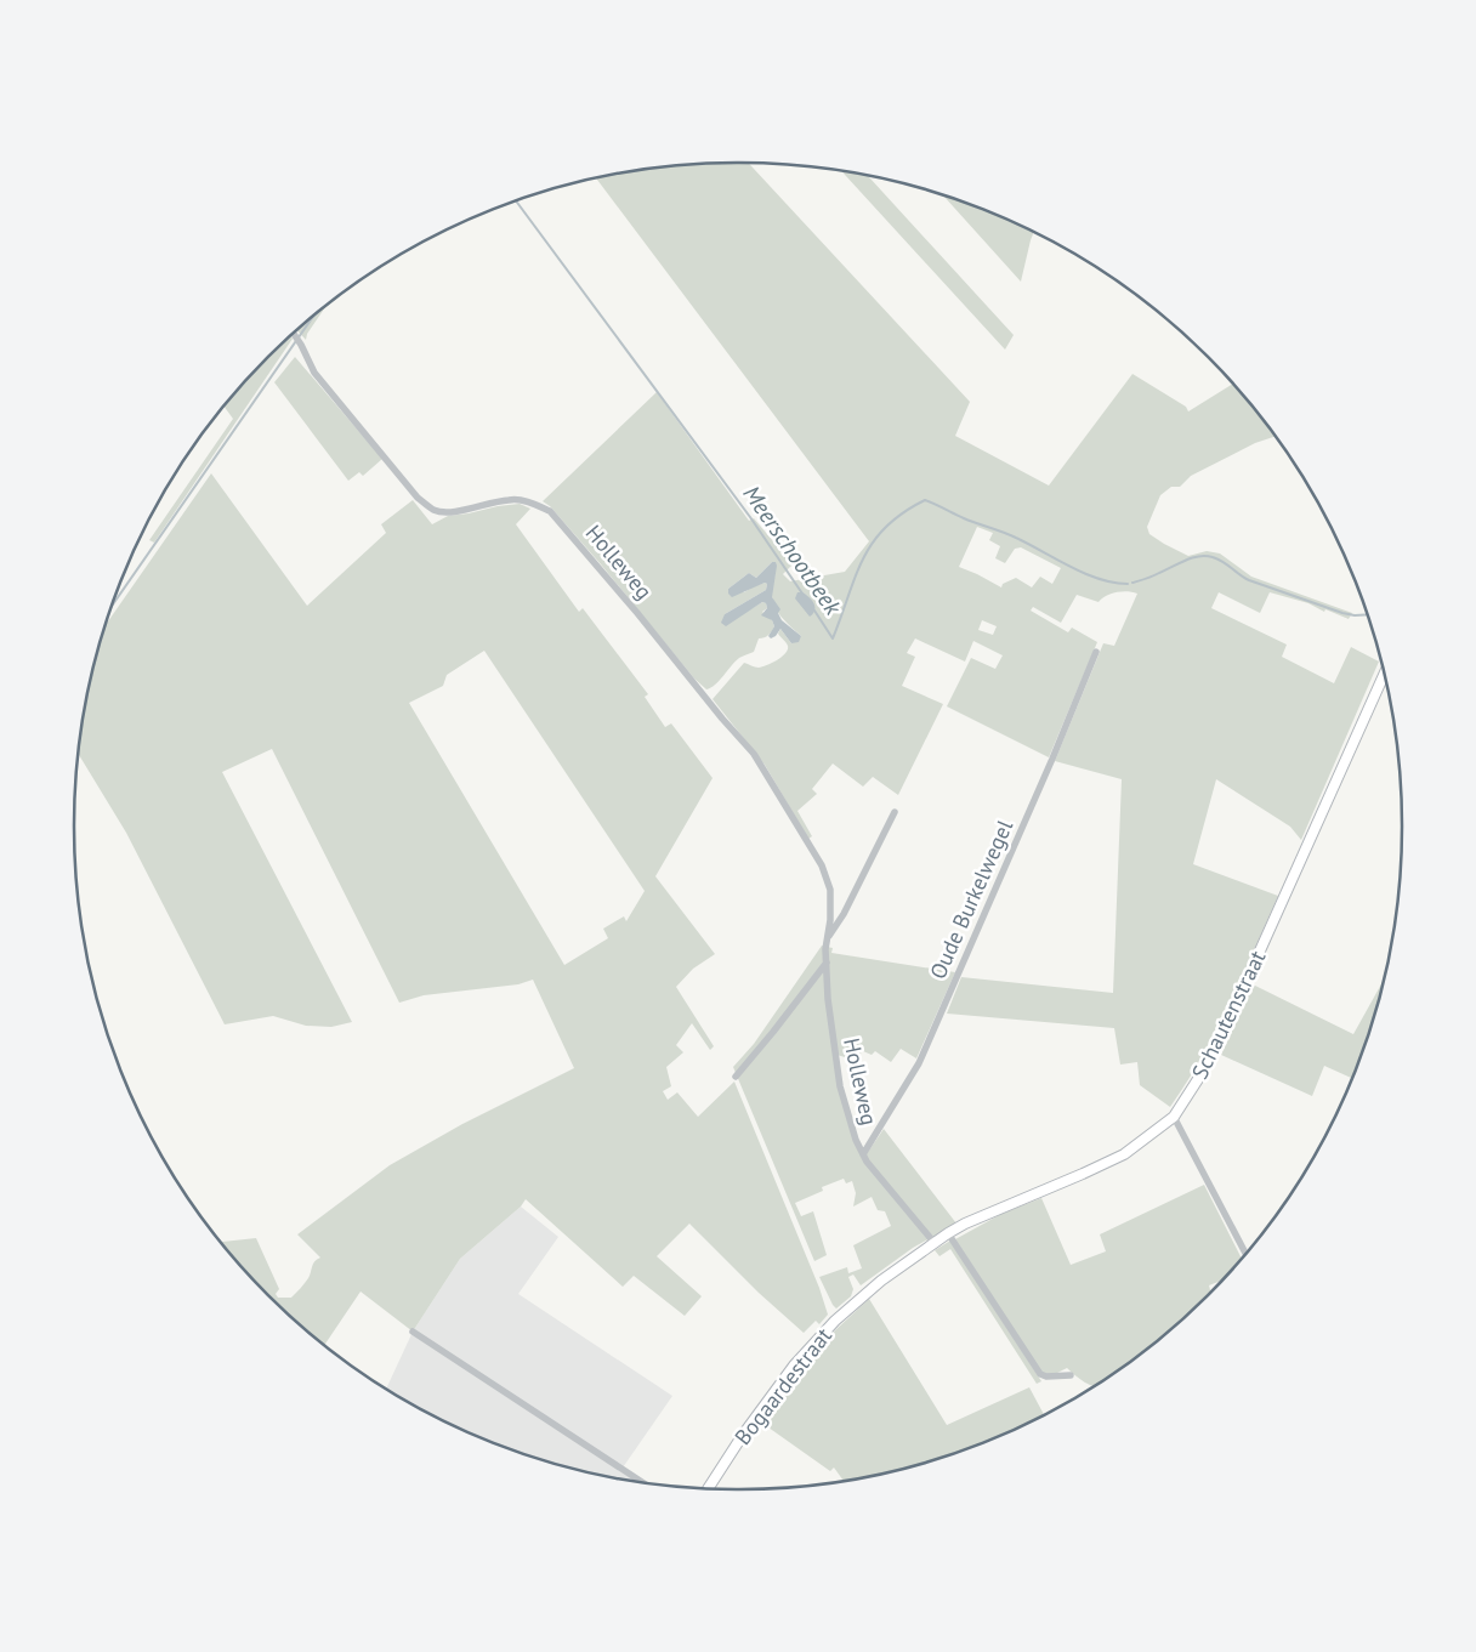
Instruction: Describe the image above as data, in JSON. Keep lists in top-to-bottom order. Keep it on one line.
{"streets":{"street":["Holleweg","Oude Burkelwegel","Schautenstraat","Bogaardestraat"]},"crossings":[["Holleweg","Oude Burkelwegel"],["Holleweg","Schautenstraat"],["Holleweg","Bogaardestraat"],["Schautenstraat","Bogaardestraat"]],"water":["Meerschootbeek"]}
